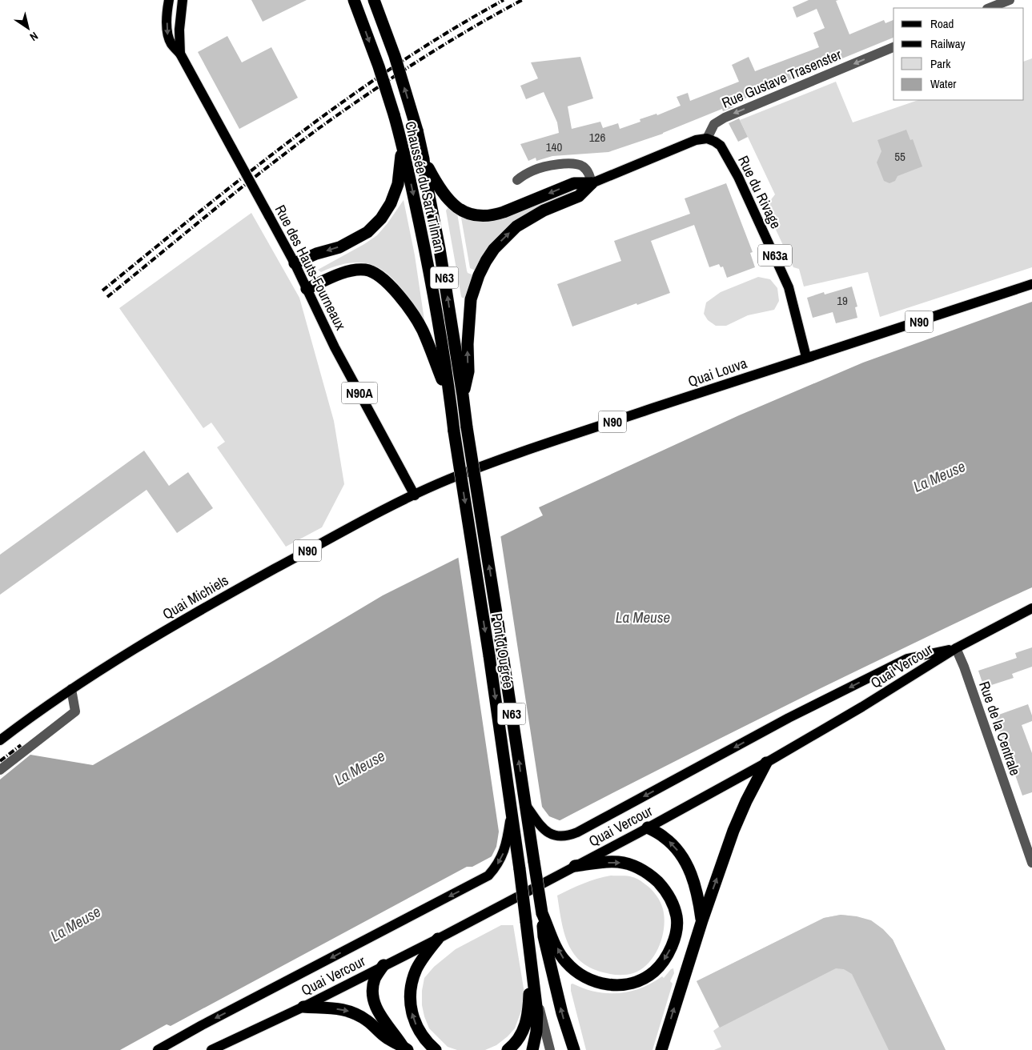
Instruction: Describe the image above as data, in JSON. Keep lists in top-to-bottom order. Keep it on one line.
{"streets":{"highway":["Chaussée du Sart Tilman","N63","Pont d'Ougrée"],"main road":["Rue du Rivage","N63a","Rue des Hauts-Fourneaux","N90","Quai Louva","N90A","Quai Michiels","Quai Vercour"],"street":["Rue Gustave Trasenster","Rue de la Centrale"]},"crossings":[["Rue Gustave Trasenster","Rue du Rivage"],["Chaussée du Sart Tilman","Pont d'Ougrée"],["Rue du Rivage","Quai Louva"],["Rue des Hauts-Fourneaux","Quai Louva"],["Rue des Hauts-Fourneaux","Quai Michiels"],["N63","Pont d'Ougrée"],["Quai Louva","Quai Michiels"],["Quai Vercour","Rue de la Centrale"]],"one_way":["Rue Gustave Trasenster"],"water":["La Meuse"],"house_numbers":["126","140","55","19"],"legend":["Road","Railway","Park","Water"],"north":"bottom right"}
